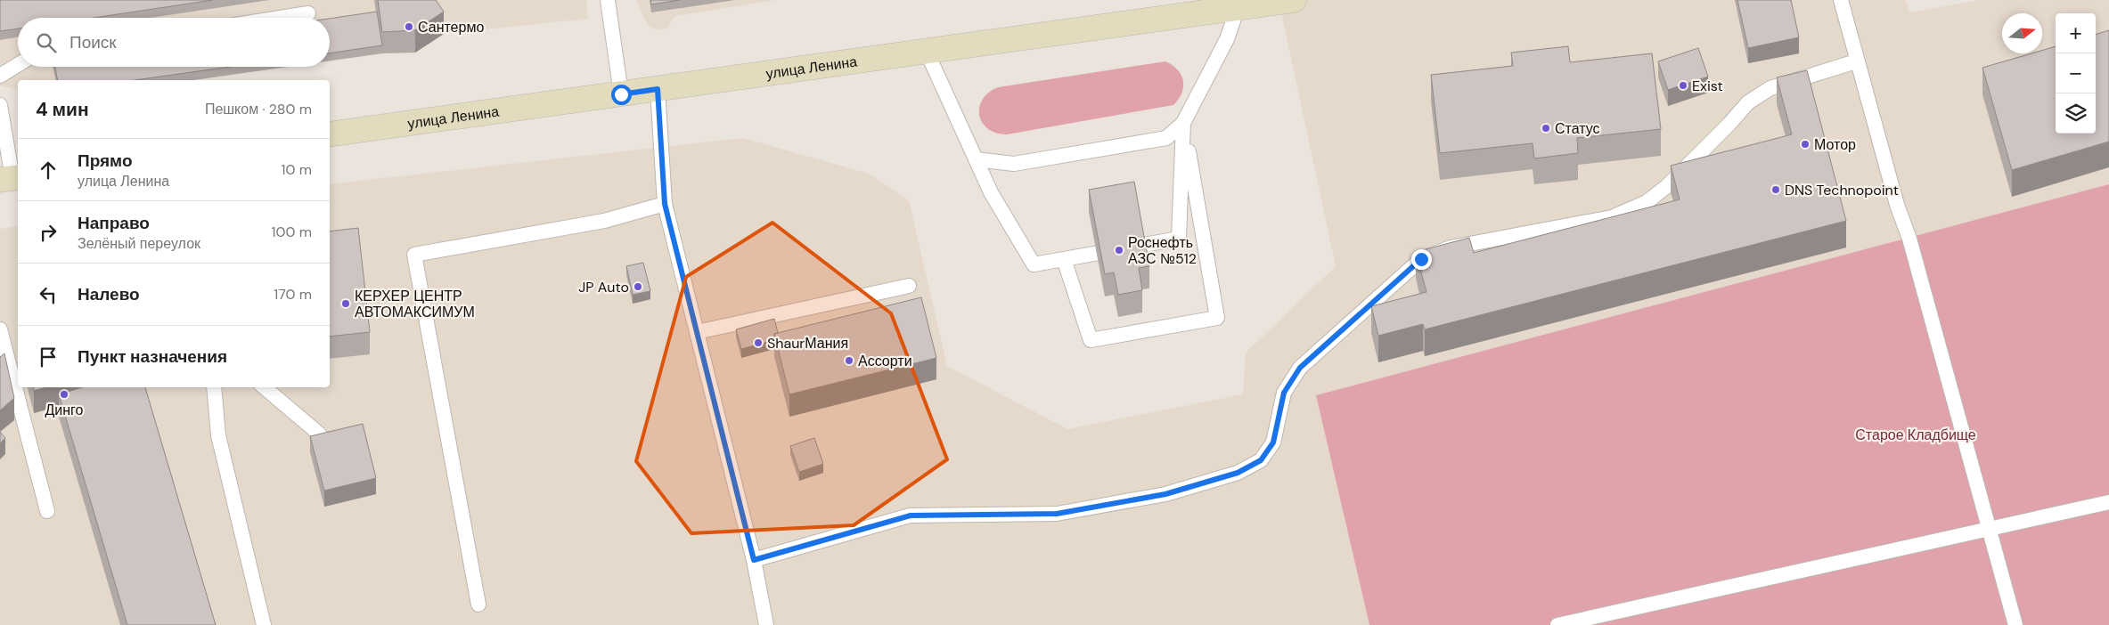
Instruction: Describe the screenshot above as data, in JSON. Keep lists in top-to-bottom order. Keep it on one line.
{"streets":{"main road":["улица Ленина"]},"parks":["Старое Кладбище"],"places":["Сантермо","Exist","Статус","Мотор","DNS Technopoint","Роснефть АЗС №512","JP Auto","КЕРХЕР ЦЕНТР АВТОМАКСИМУМ","ShaurМания","Ассорти","Динго"],"north":"right","page":{"map_buttons":["+","−"],"search":"Поиск","heading":["4 мин","Пешком · 280 m"],"list":[["Прямо","улица Ленина","10 m"],["Направо","Зелёный переулок","100 m"],["Налево","170 m"],"Пункт назначения"]}}
